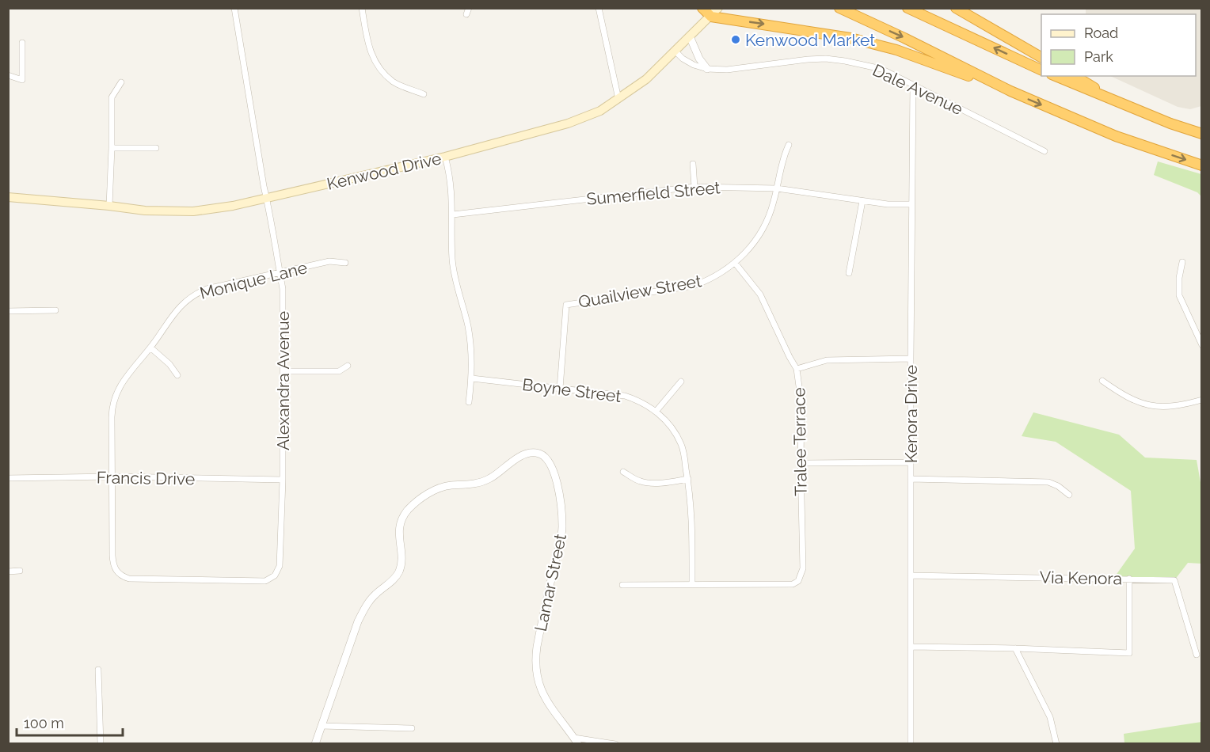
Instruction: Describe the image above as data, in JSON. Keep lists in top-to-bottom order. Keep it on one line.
{"streets":{"main road":["Kenwood Drive"],"street":["Dale Avenue","Sumerfield Street","Monique Lane","Quailview Street","Alexandra Avenue","Boyne Street","Kenora Drive","Tralee Terrace","Francis Drive","Via Kenora","Lamar Street"]},"crossings":[["Dale Avenue","Kenwood Drive"],["Dale Avenue","Kenora Drive"],["Kenwood Drive","Alexandra Avenue"],["Sumerfield Street","Quailview Street"],["Sumerfield Street","Kenora Drive"],["Monique Lane","Alexandra Avenue"],["Monique Lane","Francis Drive"],["Quailview Street","Boyne Street"],["Quailview Street","Tralee Terrace"],["Alexandra Avenue","Francis Drive"],["Boyne Street","Tralee Terrace"],["Kenora Drive","Via Kenora"]],"places":["Kenwood Market"],"legend":["Road","Park"],"scale_bar":"100 m"}
